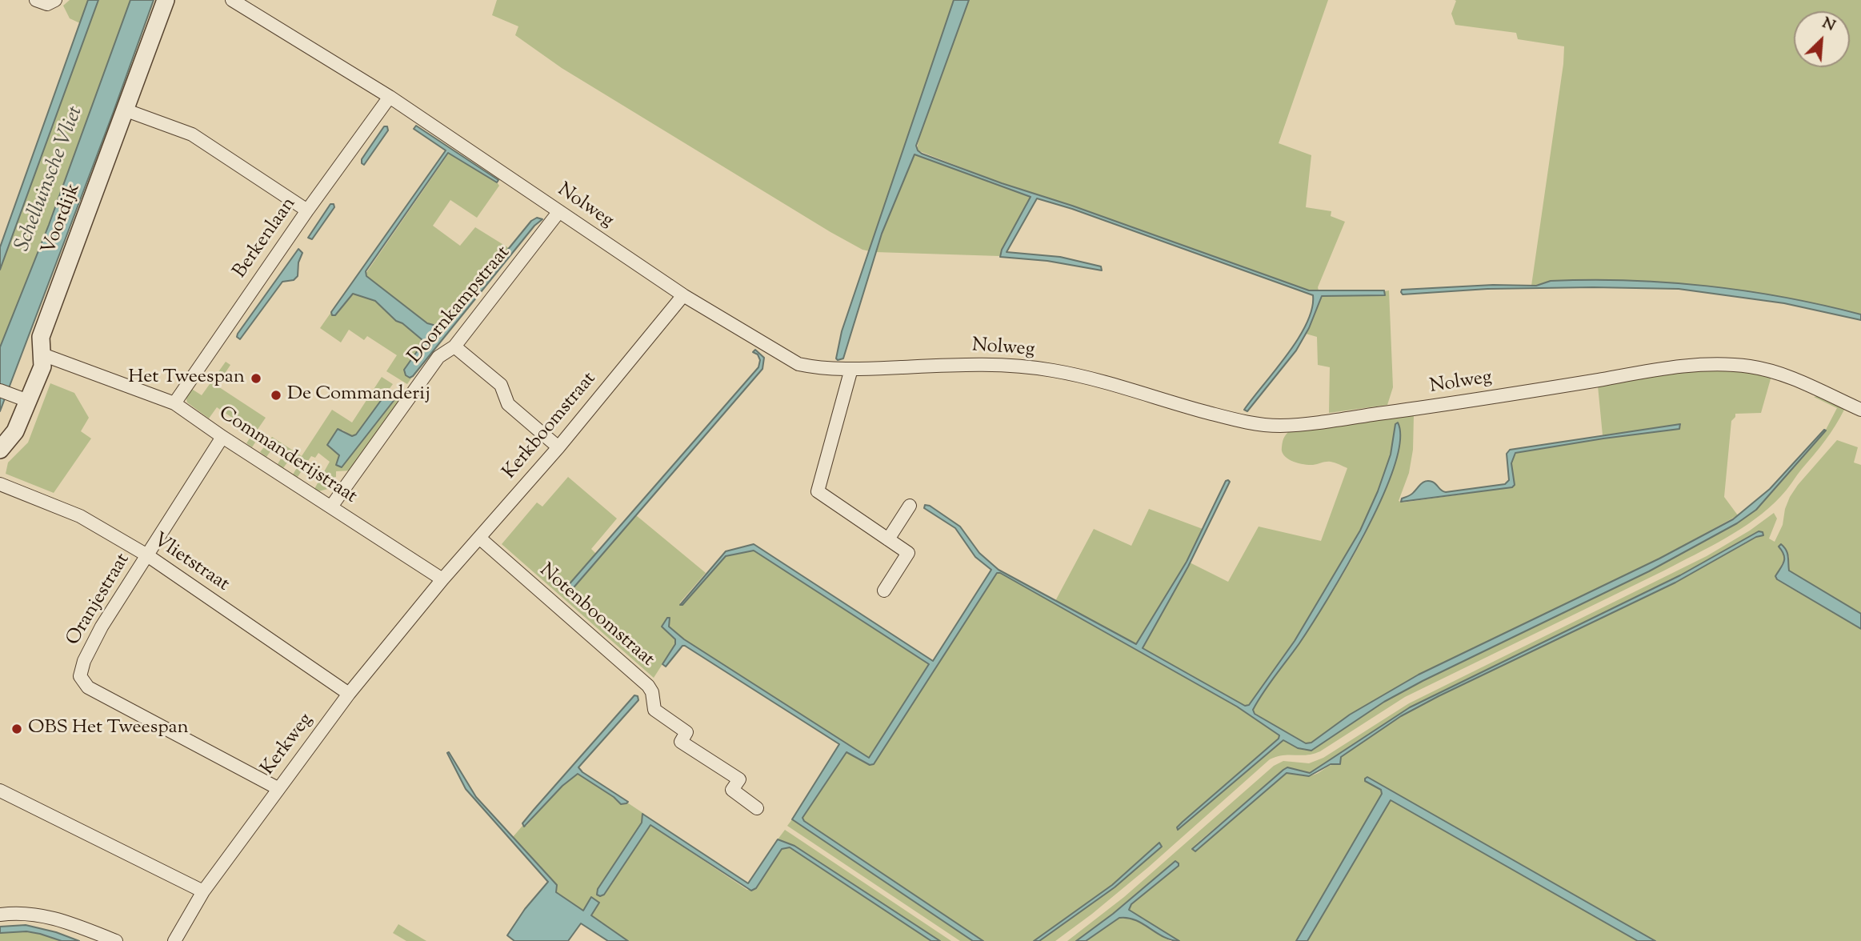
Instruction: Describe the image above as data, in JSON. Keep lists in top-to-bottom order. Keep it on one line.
{"streets":{"street":["Nolweg","Voordijk","Berkenlaan","Doornkampstraat","Kerkboomstraat","Commanderijstraat","Vlietstraat","Oranjestraat","Notenboomstraat","Kerkweg"]},"crossings":[["Nolweg","Berkenlaan"],["Nolweg","Doornkampstraat"],["Nolweg","Kerkboomstraat"],["Voordijk","Commanderijstraat"],["Berkenlaan","Commanderijstraat"],["Doornkampstraat","Commanderijstraat"],["Kerkboomstraat","Commanderijstraat"],["Kerkboomstraat","Notenboomstraat"],["Kerkboomstraat","Kerkweg"],["Commanderijstraat","Oranjestraat"],["Commanderijstraat","Kerkweg"],["Vlietstraat","Oranjestraat"],["Vlietstraat","Kerkweg"],["Oranjestraat","Kerkweg"]],"water":["Schelluinsche Vliet"],"places":["Het Tweespan","De Commanderij","OBS Het Tweespan"],"north":"top right"}
